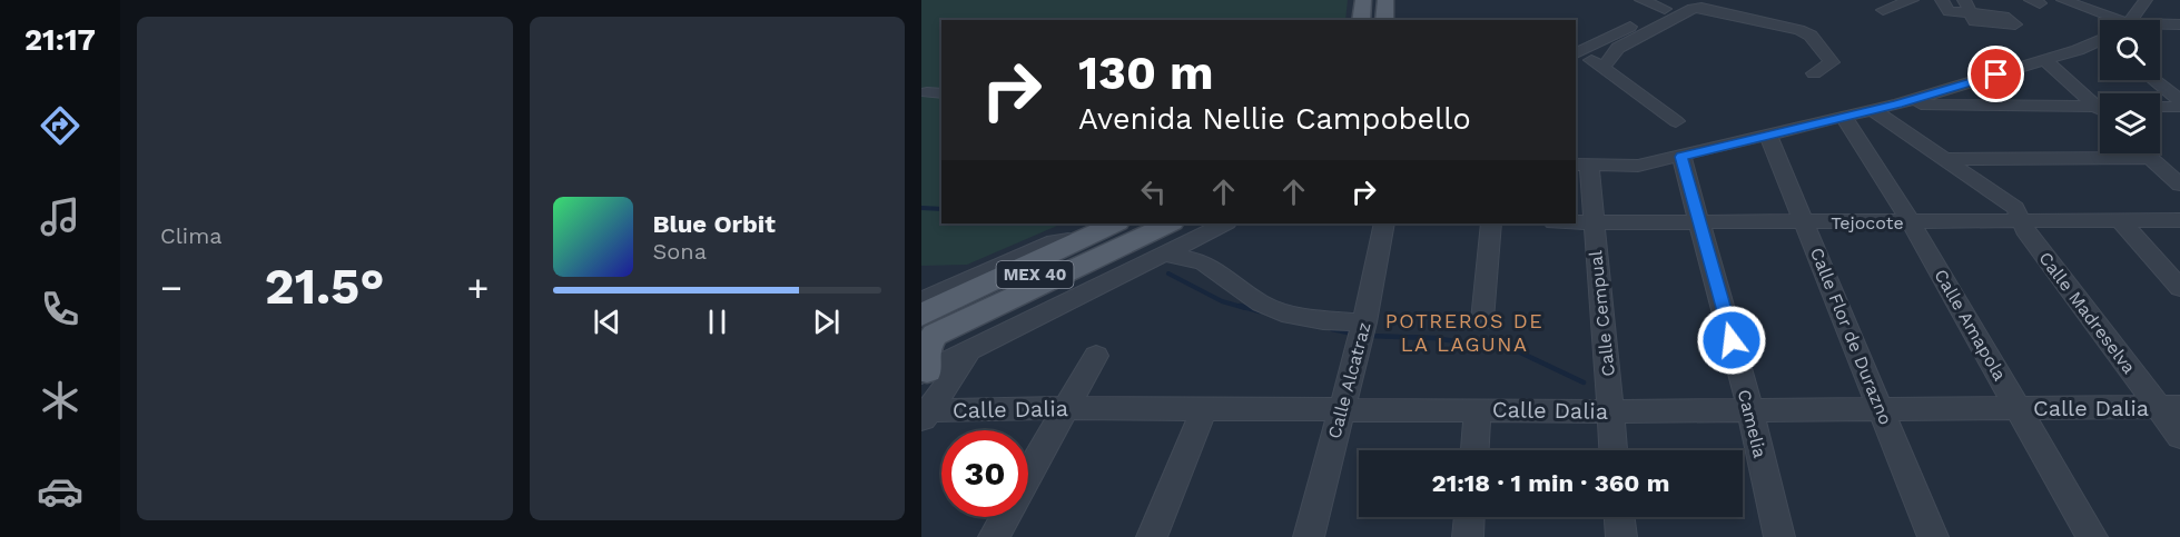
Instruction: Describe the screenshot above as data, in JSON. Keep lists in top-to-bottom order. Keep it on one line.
{"streets":{"main road":["MEX 40"],"street":["Tejocote","Calle Madreselva","Calle Cempual","Calle Amapola","Calle Flor de Durazno","Calle Alcatraz","Calle Dalia","Camelia"]},"crossings":[["Tejocote","Calle Madreselva"],["Tejocote","Calle Cempual"],["Tejocote","Calle Amapola"],["Tejocote","Calle Flor de Durazno"],["Tejocote","Camelia"],["Calle Madreselva","Calle Dalia"],["Calle Cempual","Calle Dalia"],["Calle Amapola","Calle Dalia"],["Calle Flor de Durazno","Calle Dalia"],["Calle Alcatraz","Calle Dalia"],["Calle Dalia","Camelia"]],"districts":["POTREROS DE LA LAGUNA"],"page":{"tabs":"21:17","tile":"Clima","turn":["130 m","Avenida Nellie Campobello"],"song":["Blue Orbit","Sona"],"heat":["−","21.5°","+"],"limit":"30","trip":"21:18 · 1 min · 360 m"}}
